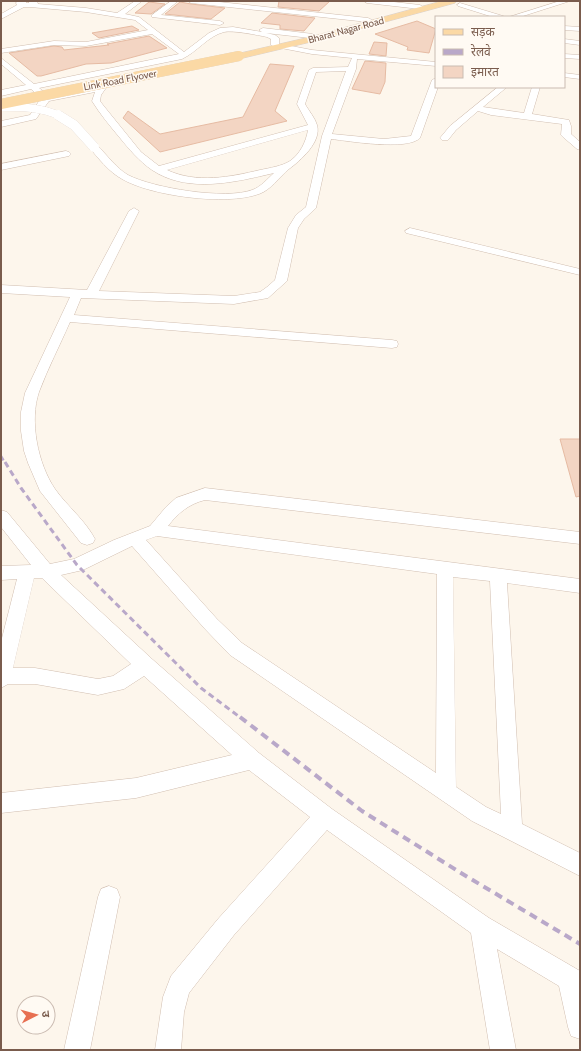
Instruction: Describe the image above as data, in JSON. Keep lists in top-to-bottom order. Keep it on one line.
{"streets":{"main road":["Bharat Nagar Road","Link Road Flyover"]},"crossings":[["Bharat Nagar Road","Link Road Flyover"]],"legend":["सड़क","रेलवे","इमारत"],"north":"right"}
